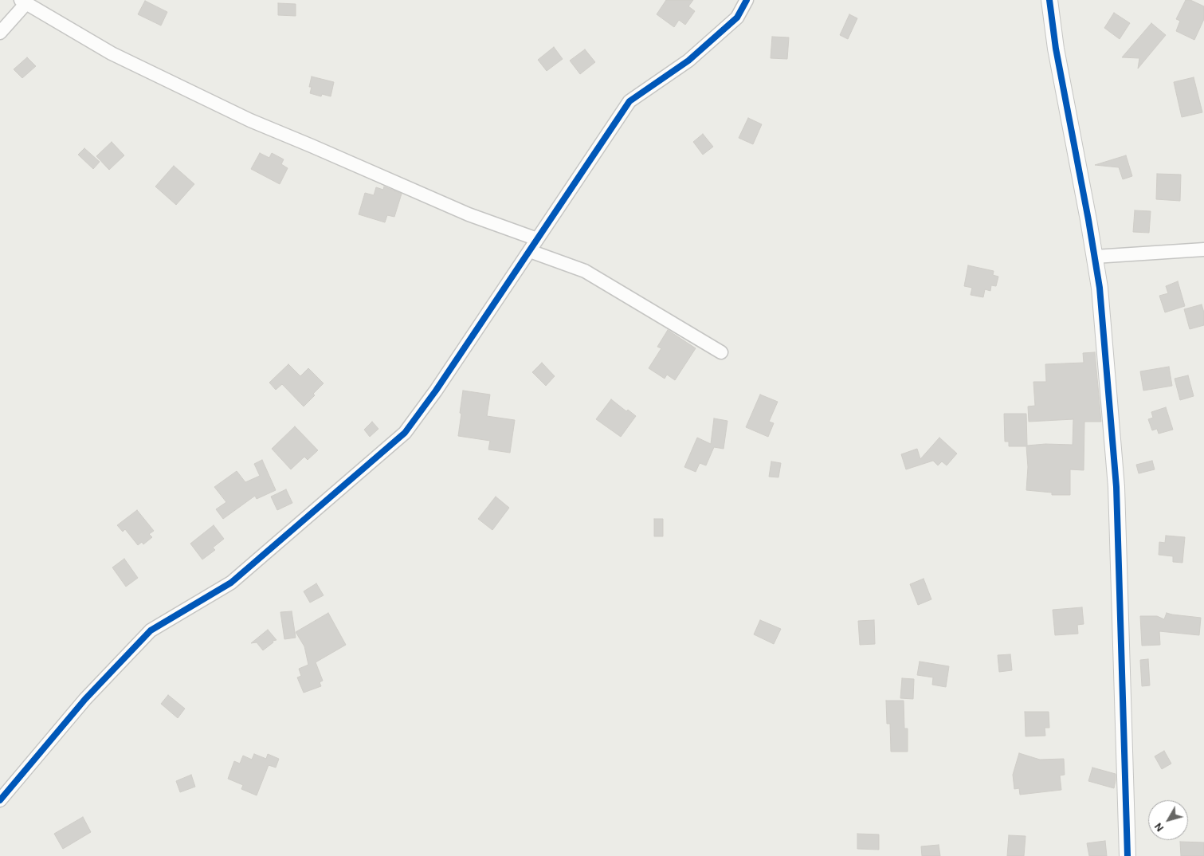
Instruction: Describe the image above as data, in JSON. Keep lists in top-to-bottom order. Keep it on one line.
{"north":"bottom left"}
